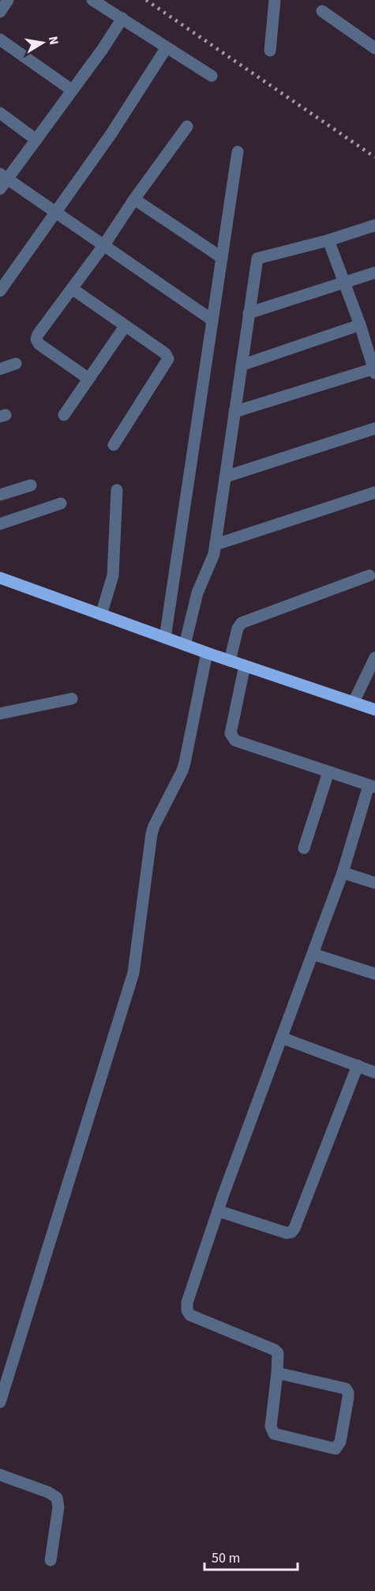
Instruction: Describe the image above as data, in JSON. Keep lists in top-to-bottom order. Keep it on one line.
{"scale_bar":"50 m","north":"right"}
